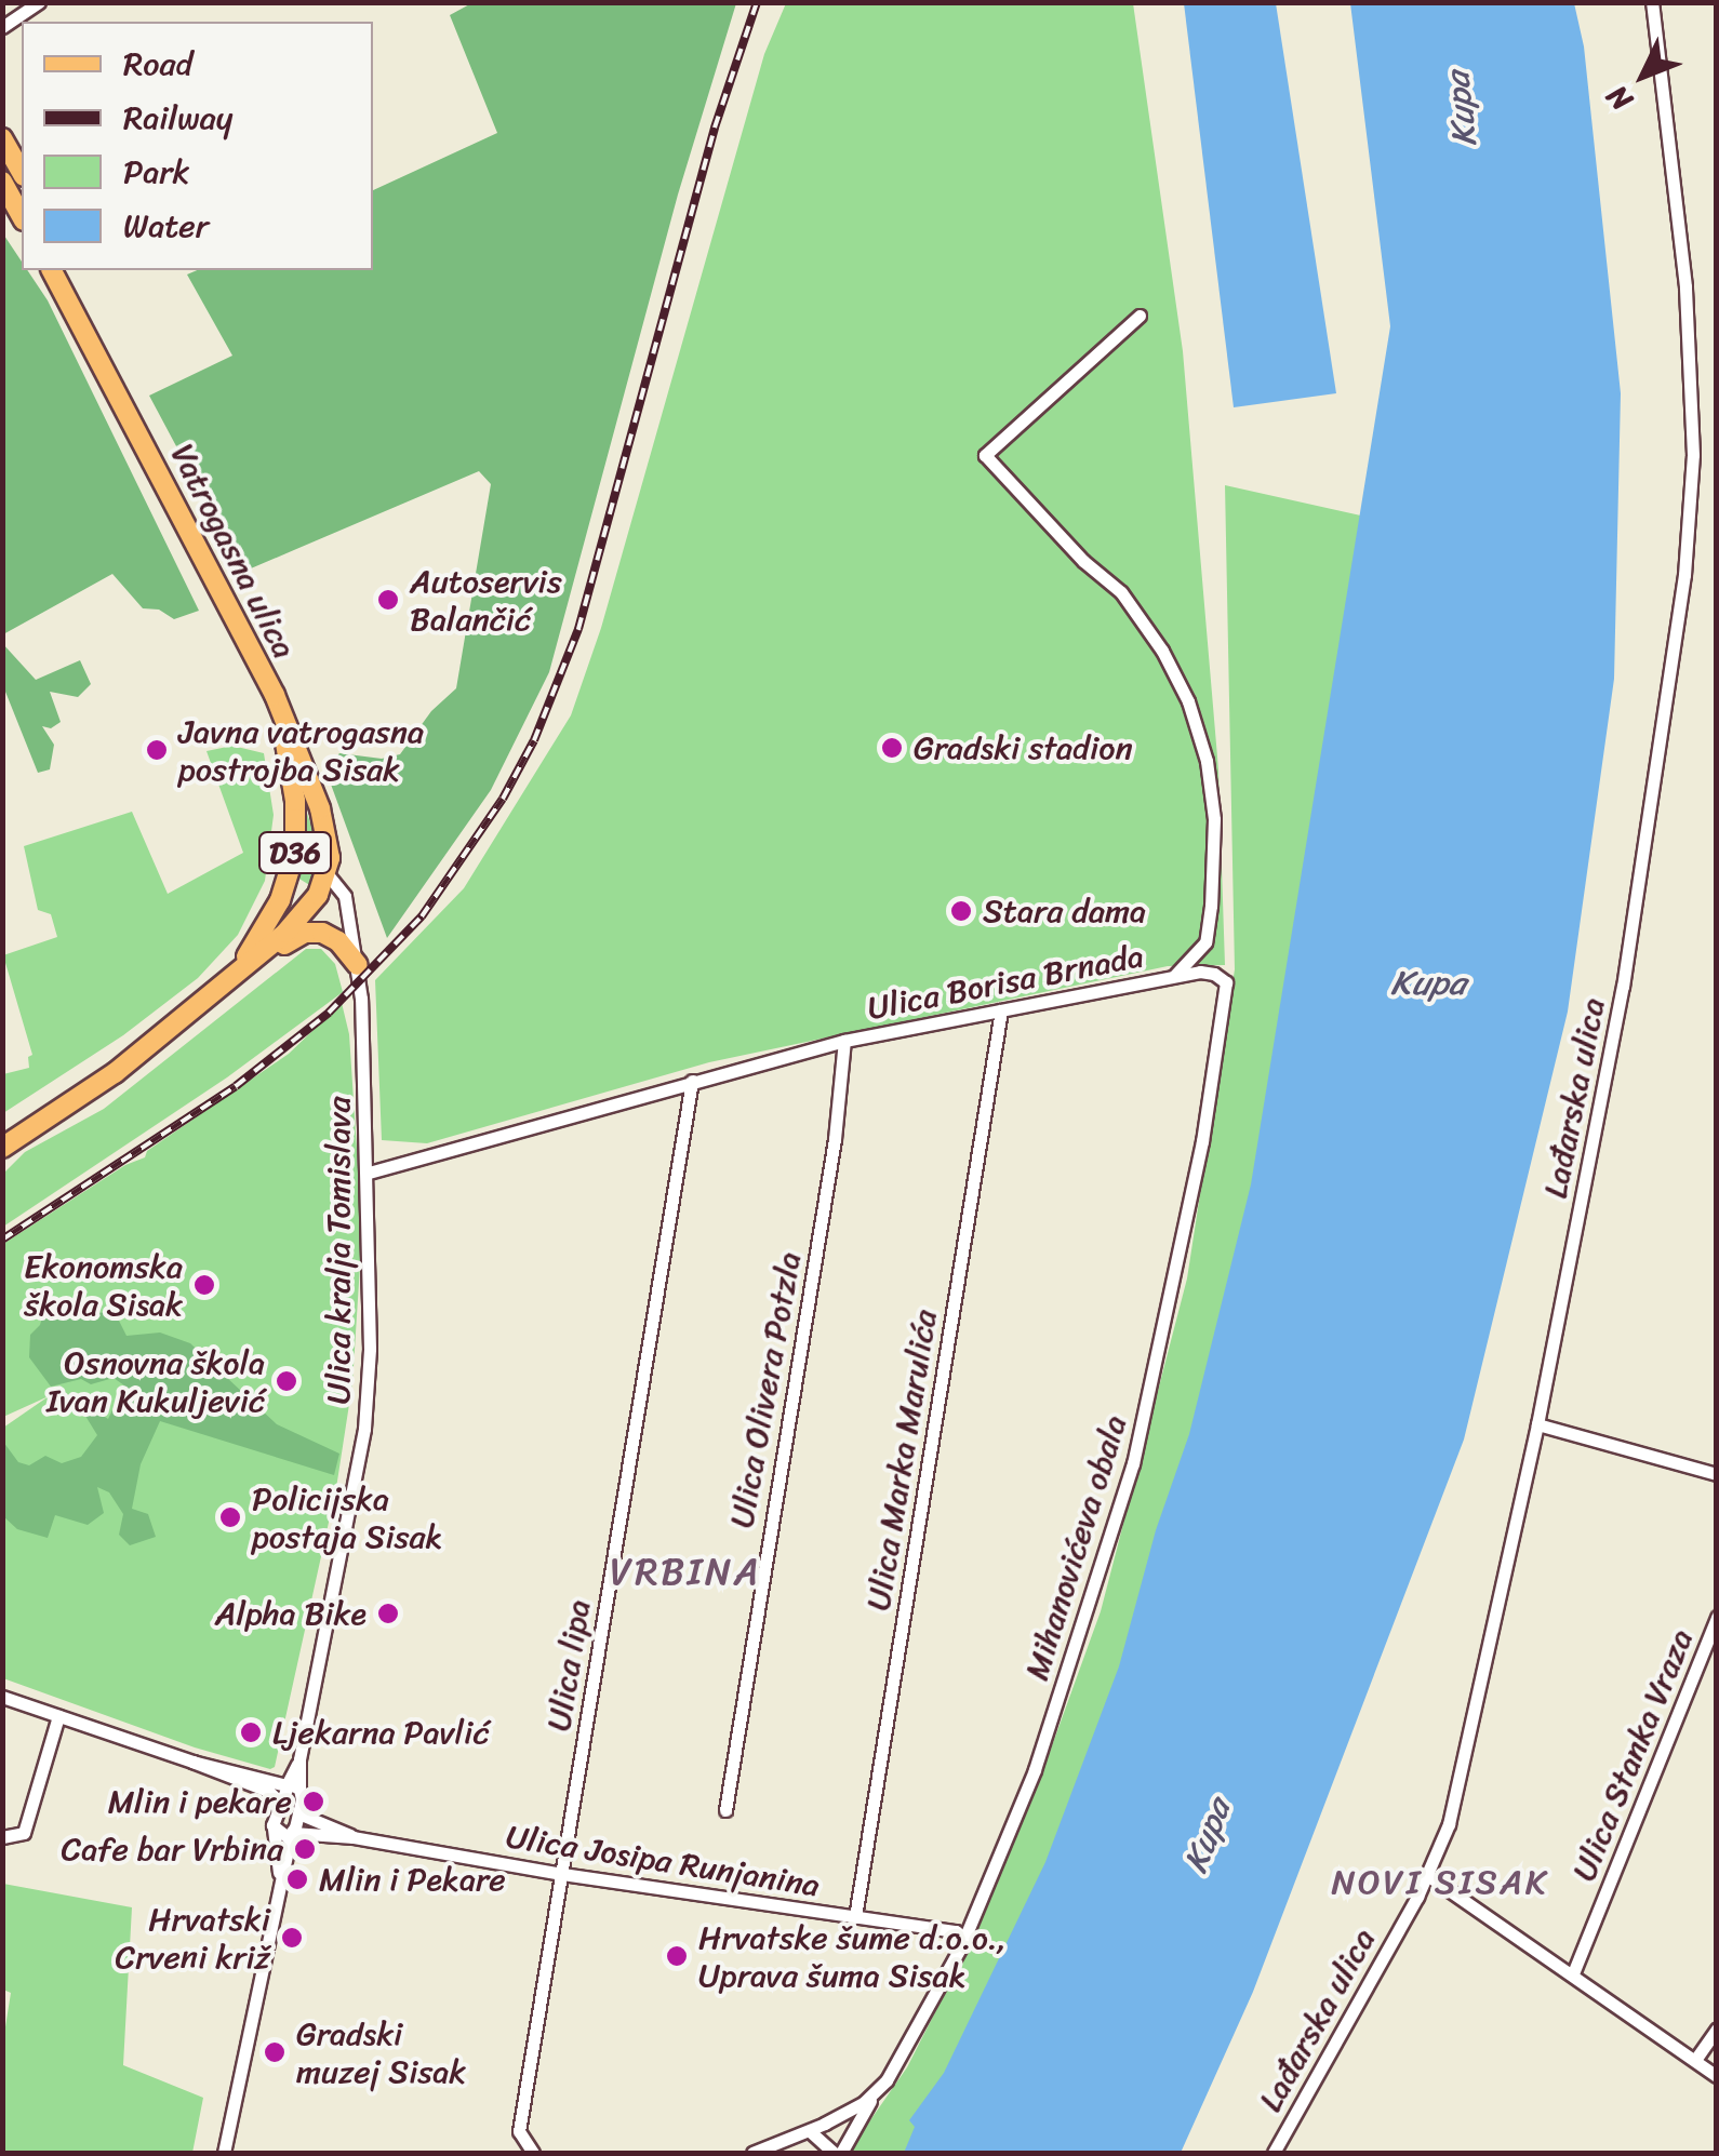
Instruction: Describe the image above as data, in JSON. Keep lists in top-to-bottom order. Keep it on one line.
{"streets":{"main road":["Vatrogasna ulica","D36"],"street":["Ulica Borisa Brnada","Lađarska ulica","Ulica kralja Tomislava","Ulica Olivera Potzla","Ulica Marka Marulića","Mihanovićeva obala","Ulica lipa","Ulica Stanka Vraza","Ulica Josipa Runjanina"]},"crossings":[["Vatrogasna ulica","D36"],["Vatrogasna ulica","Ulica kralja Tomislava"],["D36","Ulica kralja Tomislava"],["Ulica Borisa Brnada","Ulica kralja Tomislava"],["Ulica Borisa Brnada","Ulica Olivera Potzla"],["Ulica Borisa Brnada","Ulica Marka Marulića"],["Ulica Borisa Brnada","Mihanovićeva obala"],["Ulica Borisa Brnada","Ulica lipa"],["Ulica kralja Tomislava","Ulica Josipa Runjanina"],["Ulica Marka Marulića","Ulica Josipa Runjanina"],["Mihanovićeva obala","Ulica Josipa Runjanina"],["Ulica lipa","Ulica Josipa Runjanina"]],"districts":["VRBINA","NOVI SISAK"],"water":["Kupa"],"places":["Autoservis Balančić","Gradski stadion","Javna vatrogasna postrojba Sisak","Stara dama","Ekonomska škola Sisak","Osnovna škola Ivan Kukuljević","Policijska postaja Sisak","Alpha Bike","Ljekarna Pavlić","Mlin i pekare","Cafe bar Vrbina","Mlin i Pekare","Hrvatski Crveni križ","Hrvatske šume d.o.o., Uprava šuma Sisak","Gradski muzej Sisak"],"legend":["Road","Railway","Park","Water"],"north":"bottom left"}
